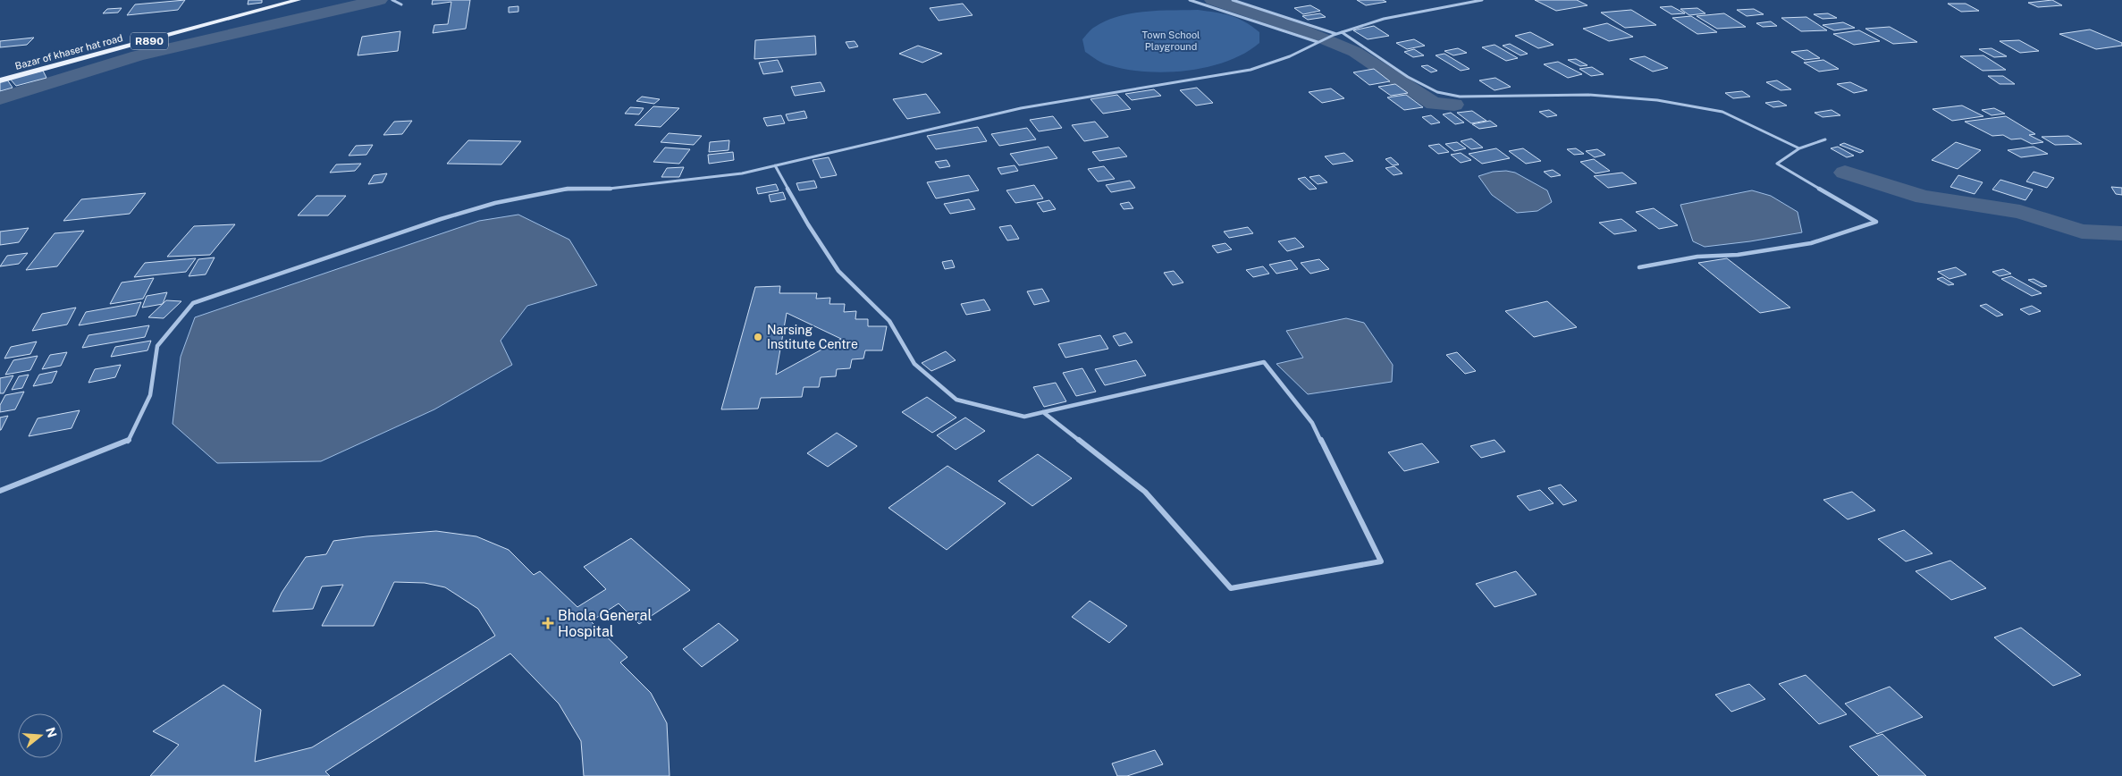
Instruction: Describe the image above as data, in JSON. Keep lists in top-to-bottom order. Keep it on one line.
{"streets":{"main road":["R890","Bazar of khaser hat road"]},"parks":["Town School Playground"],"places":{"other":["Narsing Institute Centre"],"health":["Bhola General Hospital"]},"north":"right"}
